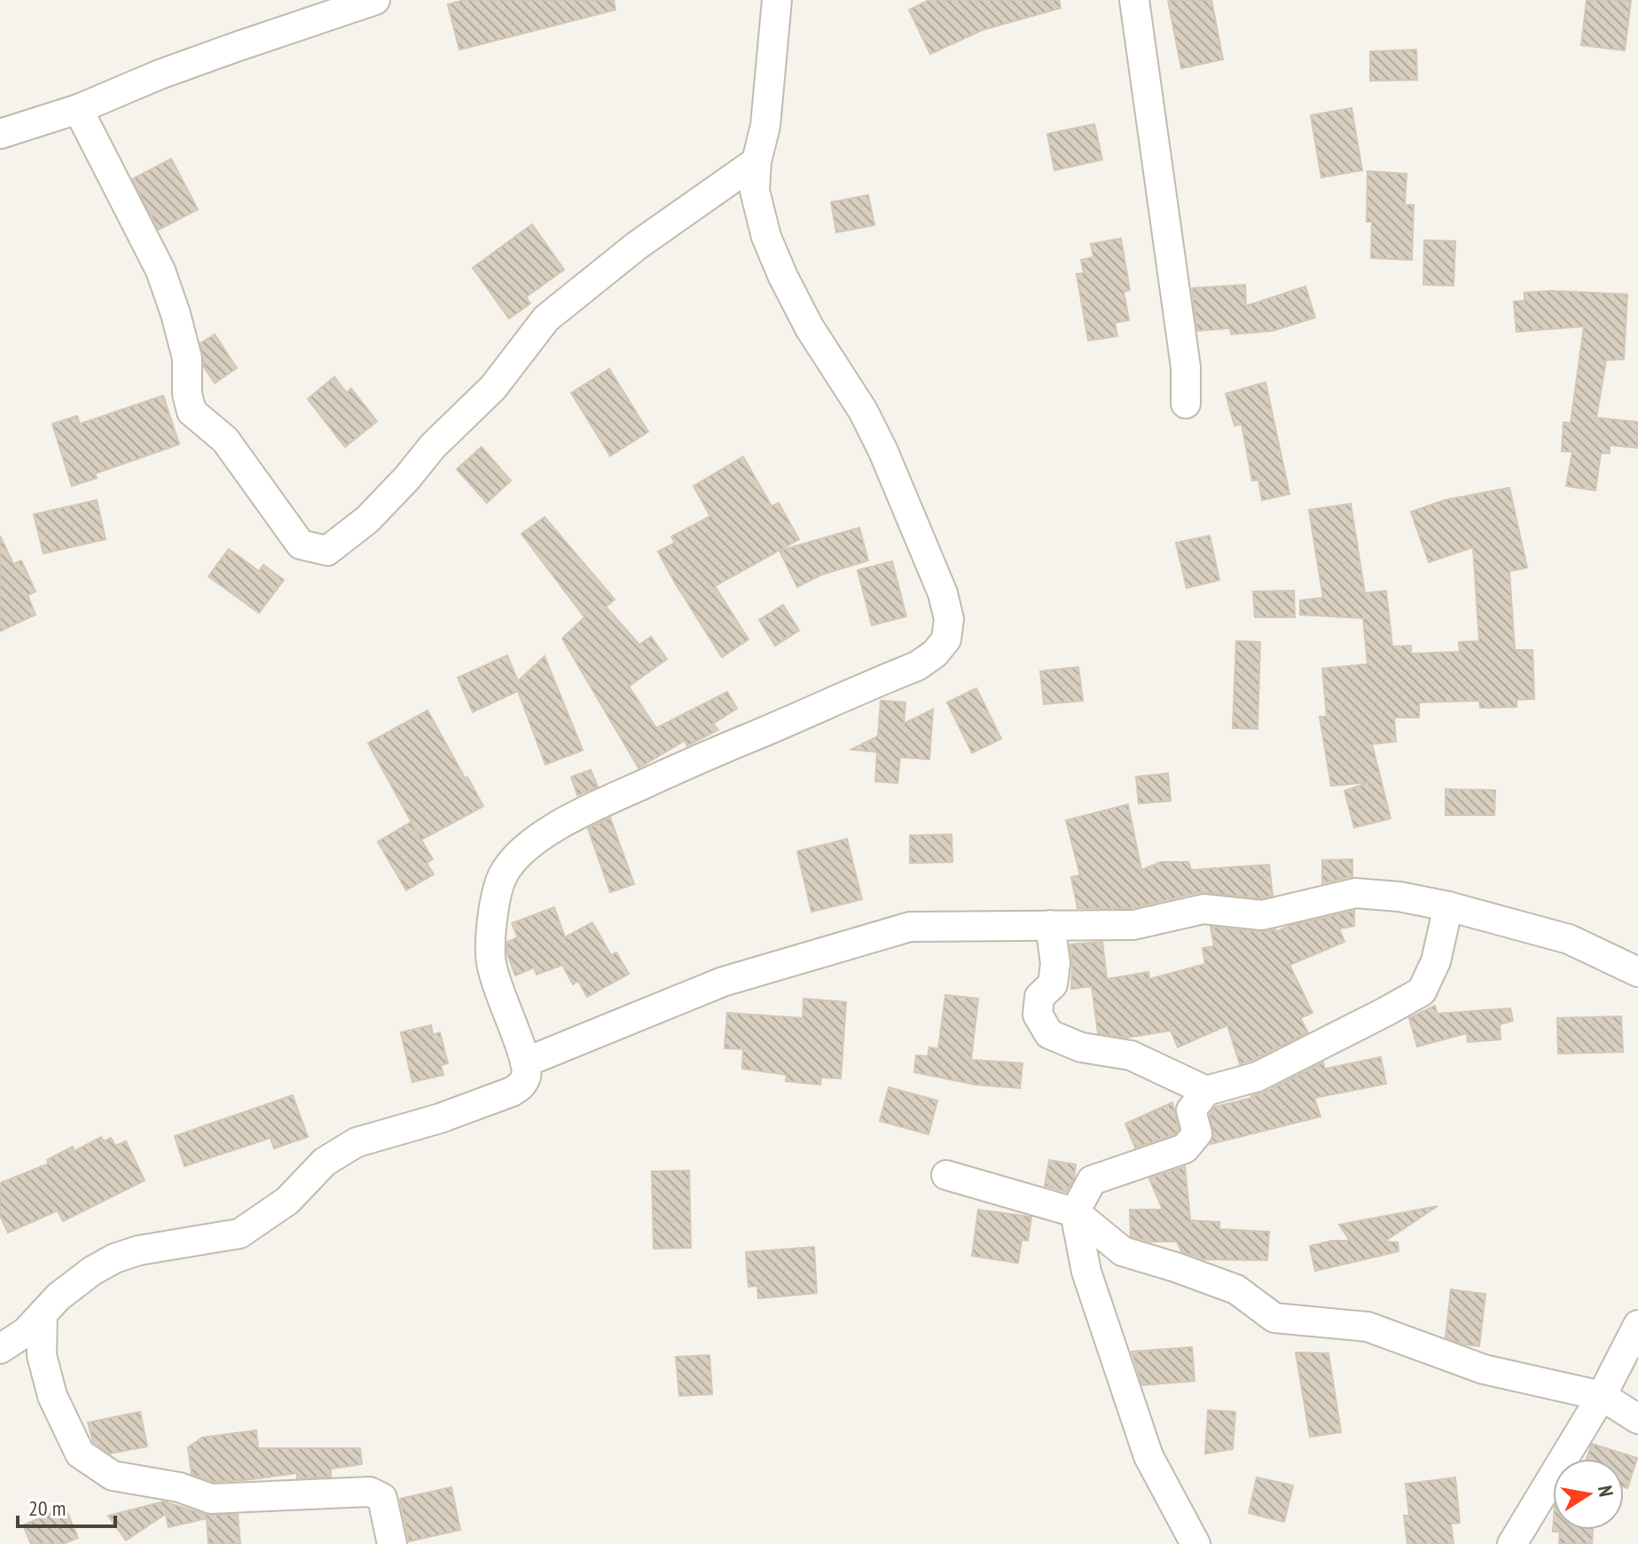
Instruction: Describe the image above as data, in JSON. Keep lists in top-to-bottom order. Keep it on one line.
{"scale_bar":"20 m","north":"right"}
